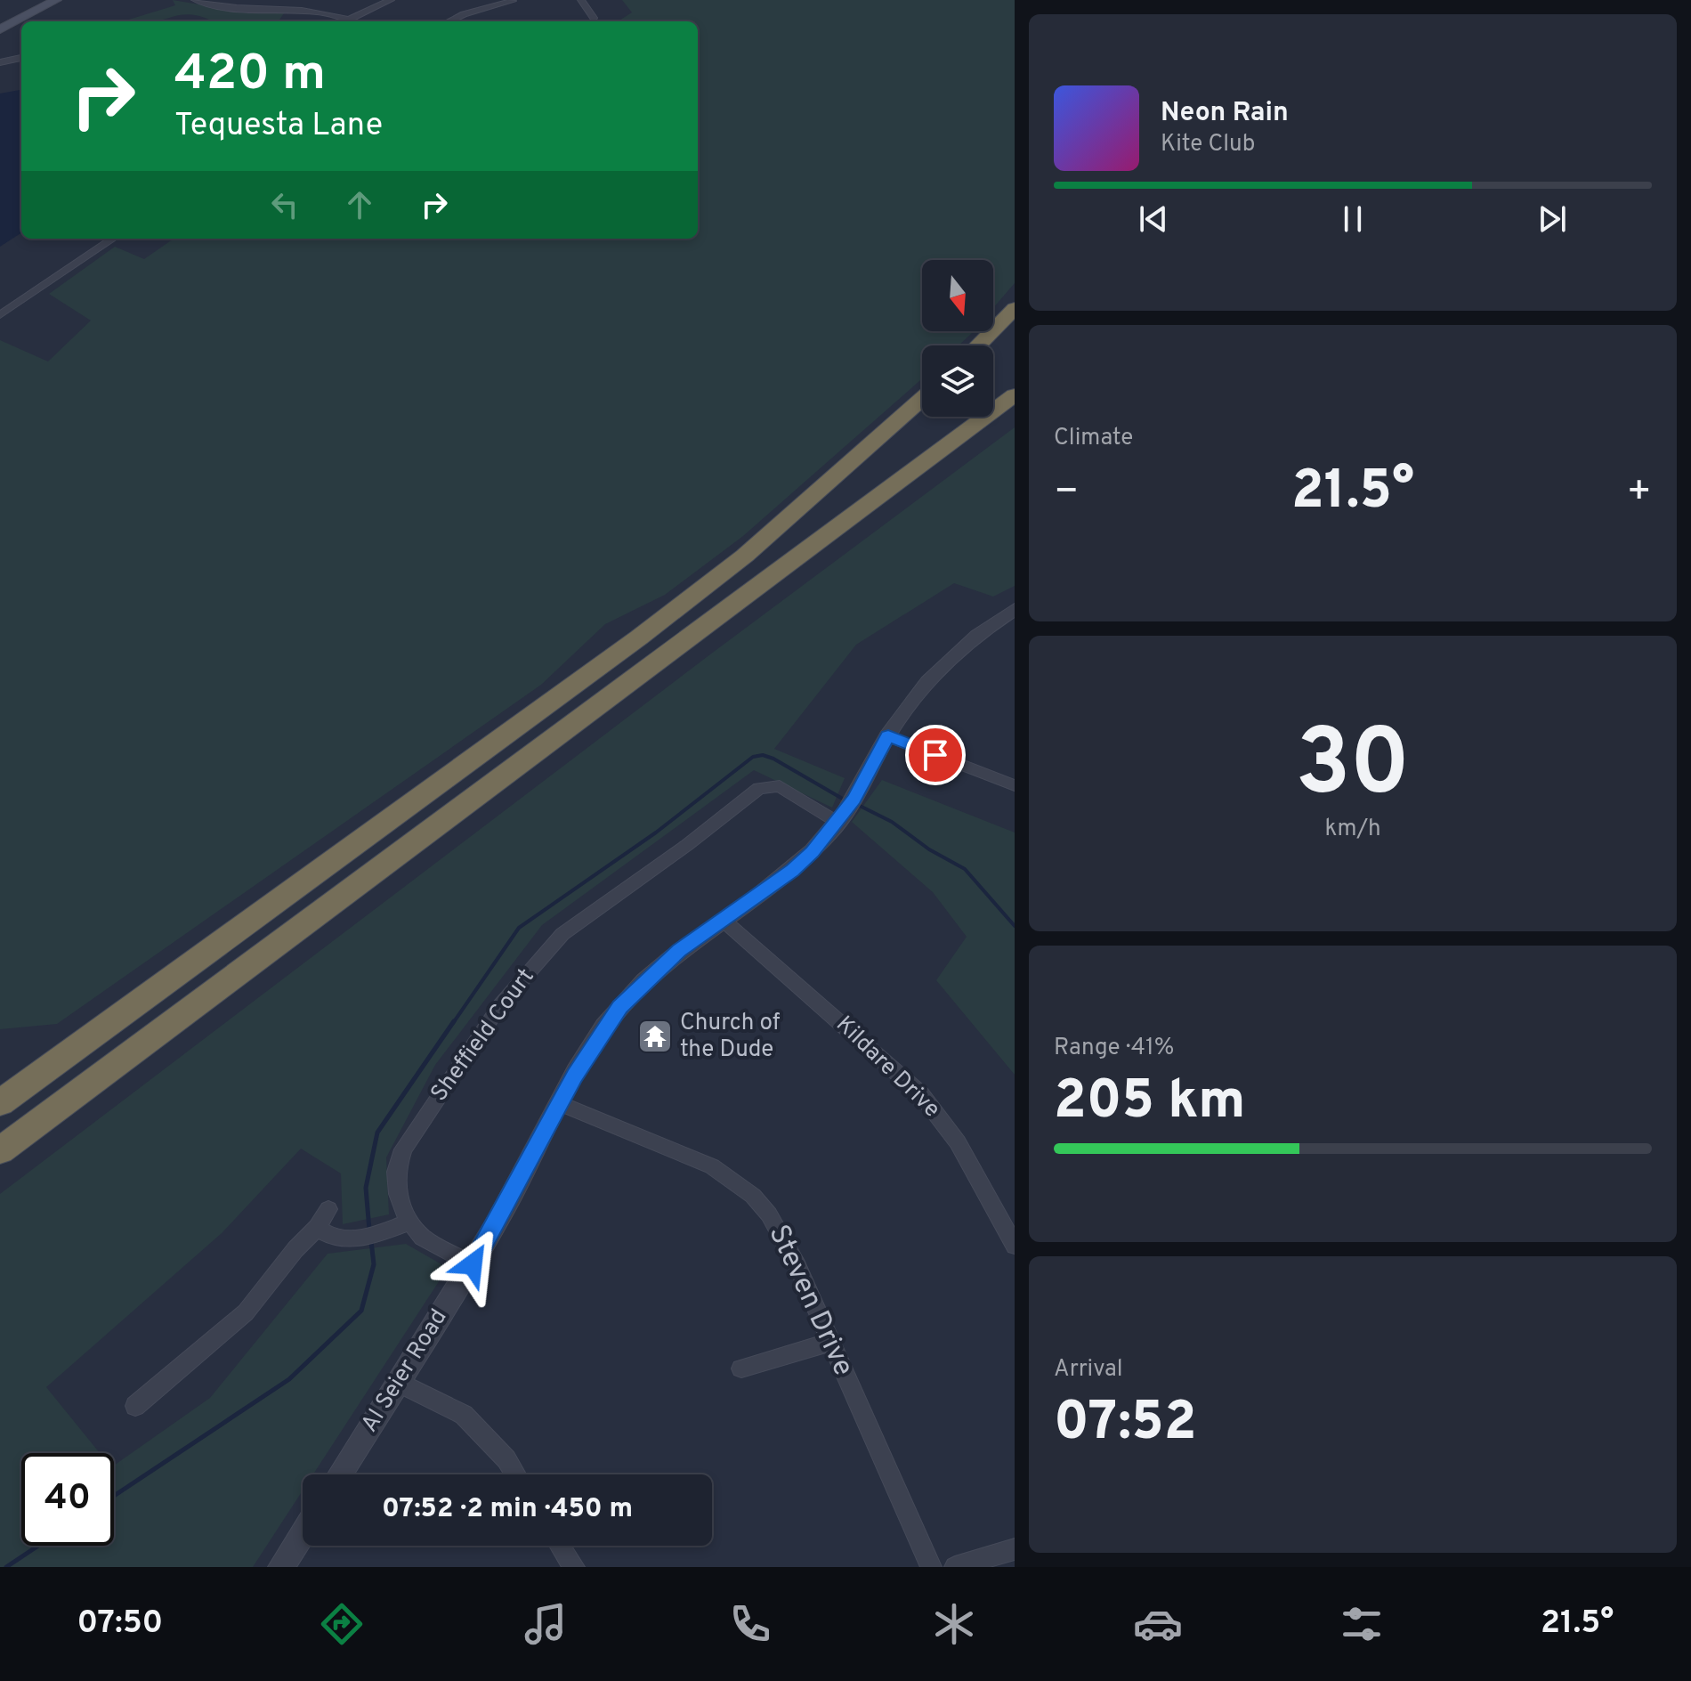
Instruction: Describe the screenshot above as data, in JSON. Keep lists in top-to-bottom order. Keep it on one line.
{"streets":{"street":["Sheffield Court","Kildare Drive","Steven Drive","Al Seier Road"]},"crossings":[["Sheffield Court","Al Seier Road"],["Kildare Drive","Al Seier Road"],["Steven Drive","Al Seier Road"]],"places":{"temple":["Church of the Dude"]},"north":"bottom","page":{"turn":["420 m","Tequesta Lane"],"song":["Neon Rain","Kite Club"],"tile":["Climate",["30","km/h"],["Range · 41%","205 km"],["Arrival","07:52"]],"heat":["−","21.5°","+"],"limit":"40","trip":"07:52 · 2 min · 450 m","tabs":["07:50","21.5°"]}}
